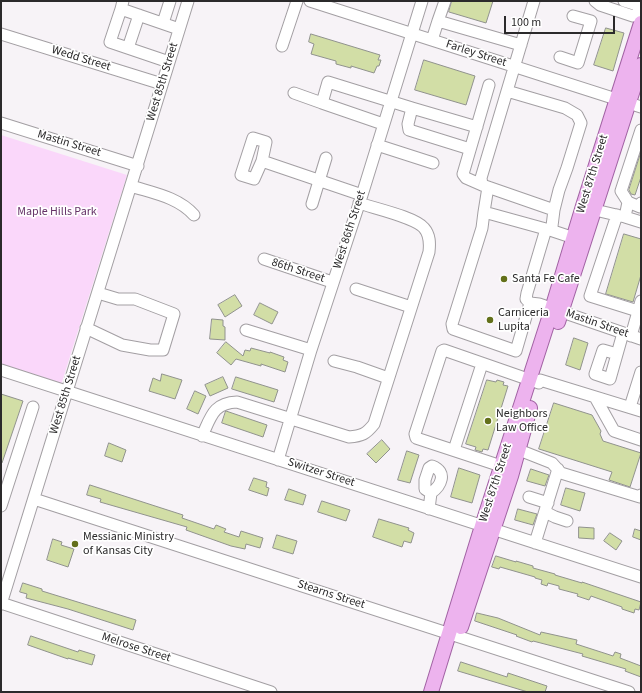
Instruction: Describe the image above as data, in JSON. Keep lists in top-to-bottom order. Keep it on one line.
{"streets":{"main road":["West 87th Street"],"street":["Farley Street","Wedd Street","West 85th Street","Mastin Street","West 86th Street","86th Street","Switzer Street","Stearns Street","Melrose Street"]},"crossings":[["Farley Street","West 87th Street"],["Farley Street","West 86th Street"],["Wedd Street","West 85th Street"],["West 85th Street","Mastin Street"],["West 85th Street","Switzer Street"],["West 85th Street","Stearns Street"],["West 85th Street","Melrose Street"],["Mastin Street","West 87th Street"],["West 87th Street","Switzer Street"],["West 87th Street","Stearns Street"],["West 86th Street","86th Street"],["West 86th Street","Switzer Street"]],"parks":["Maple Hills Park"],"places":["Santa Fe Cafe","Carniceria Lupita","Neighbors Law Office","Messianic Ministry of Kansas City"],"scale_bar":"100 m"}
